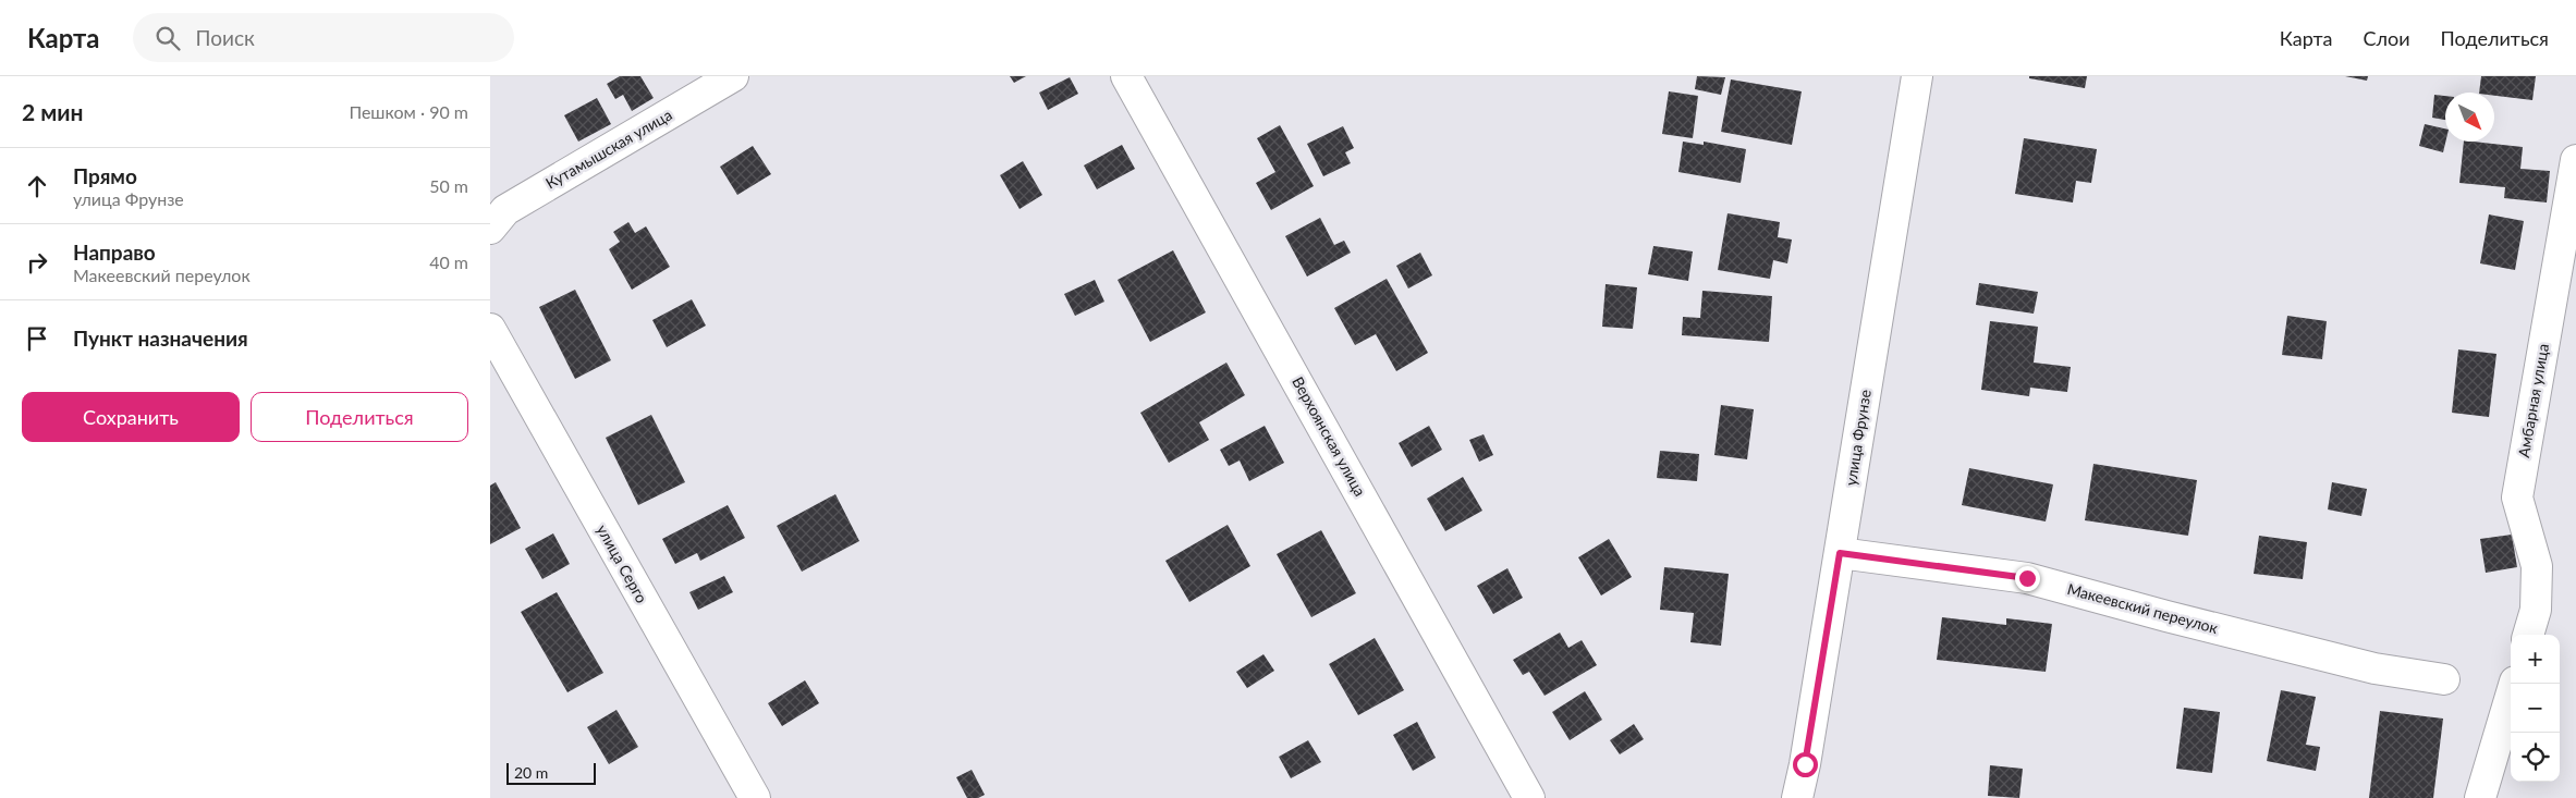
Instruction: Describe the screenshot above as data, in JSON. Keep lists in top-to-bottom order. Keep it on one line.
{"streets":{"street":["Кутамышская улица","Амбарная улица","Верхоянская улица","улица Фрунзе","улица Серго","Макеевский переулок"]},"crossings":[["улица Фрунзе","Макеевский переулок"]],"scale_bar":"20 m","north":"bottom right","page":{"header":"Карта","search":"Поиск","nav":["Карта","Слои","Поделиться"],"heading":["2 мин","Пешком · 90 m"],"list":[["Прямо","улица Фрунзе","50 m"],["Направо","Макеевский переулок","40 m"],"Пункт назначения"],"buttons":["Сохранить","Поделиться"],"map_buttons":["+","−"],"scale":"20 m"}}
